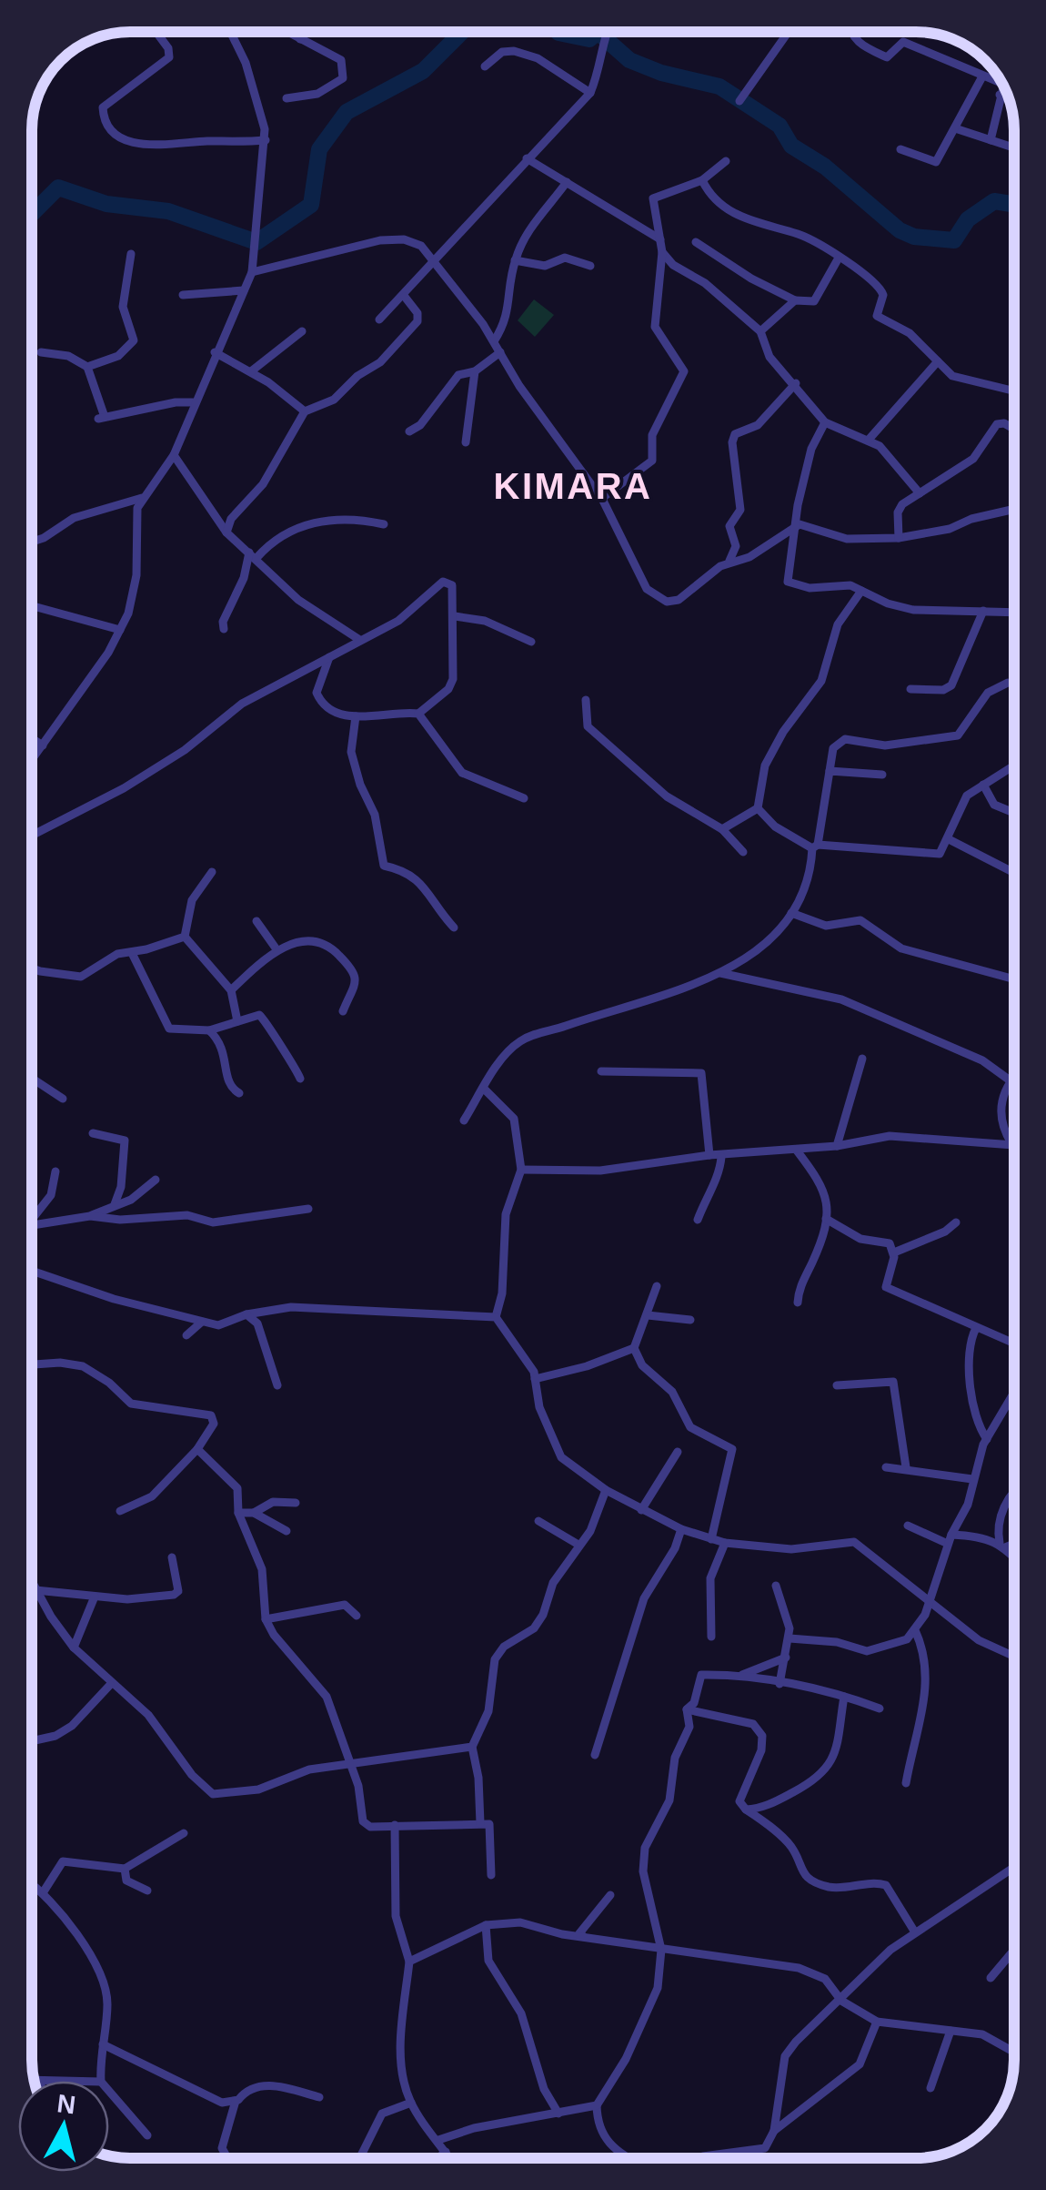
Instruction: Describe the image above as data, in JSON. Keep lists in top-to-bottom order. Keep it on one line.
{"districts":["KIMARA"],"north":"top"}
